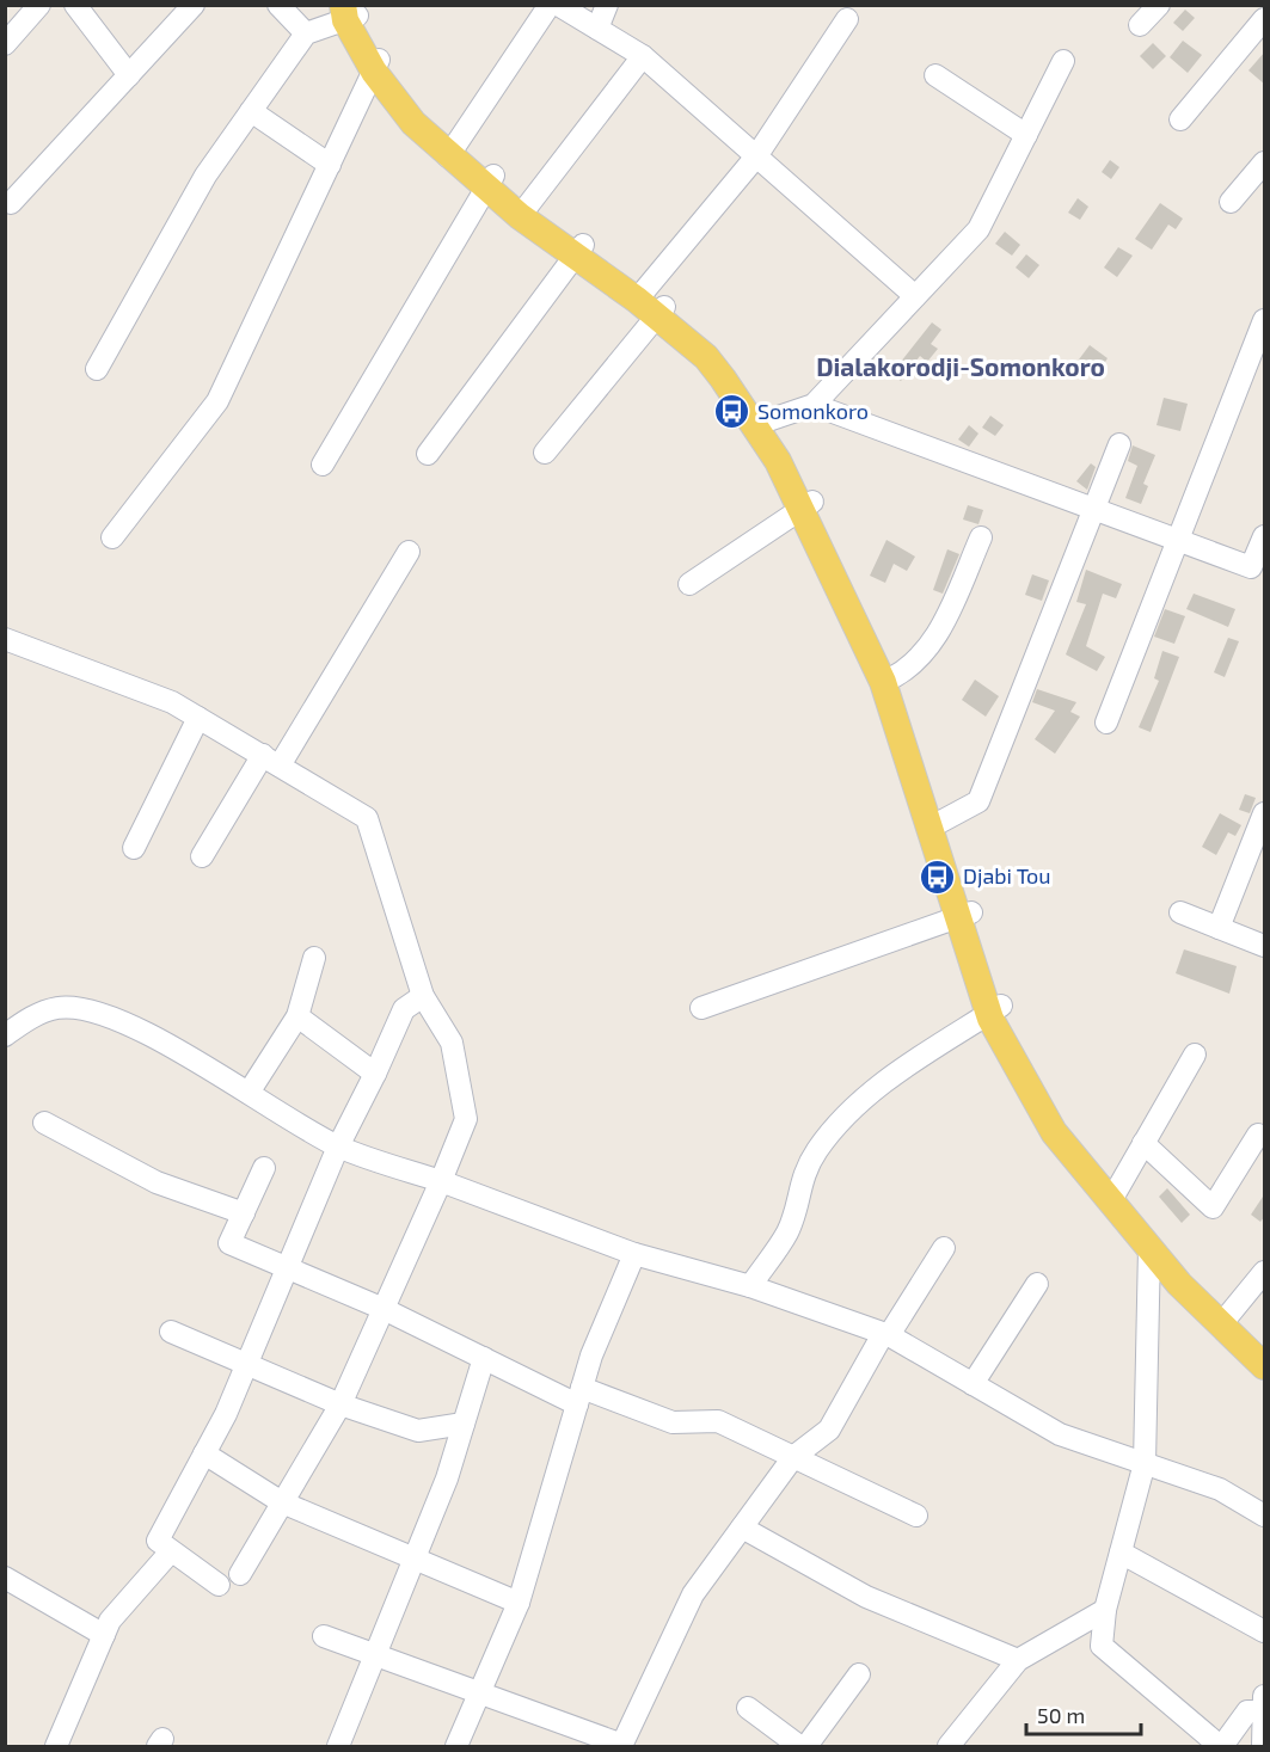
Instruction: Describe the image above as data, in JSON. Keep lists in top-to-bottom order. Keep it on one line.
{"districts":["Dialakorodji-Somonkoro"],"places":{"bus stop":["Somonkoro","Djabi Tou"]},"scale_bar":"50 m"}
